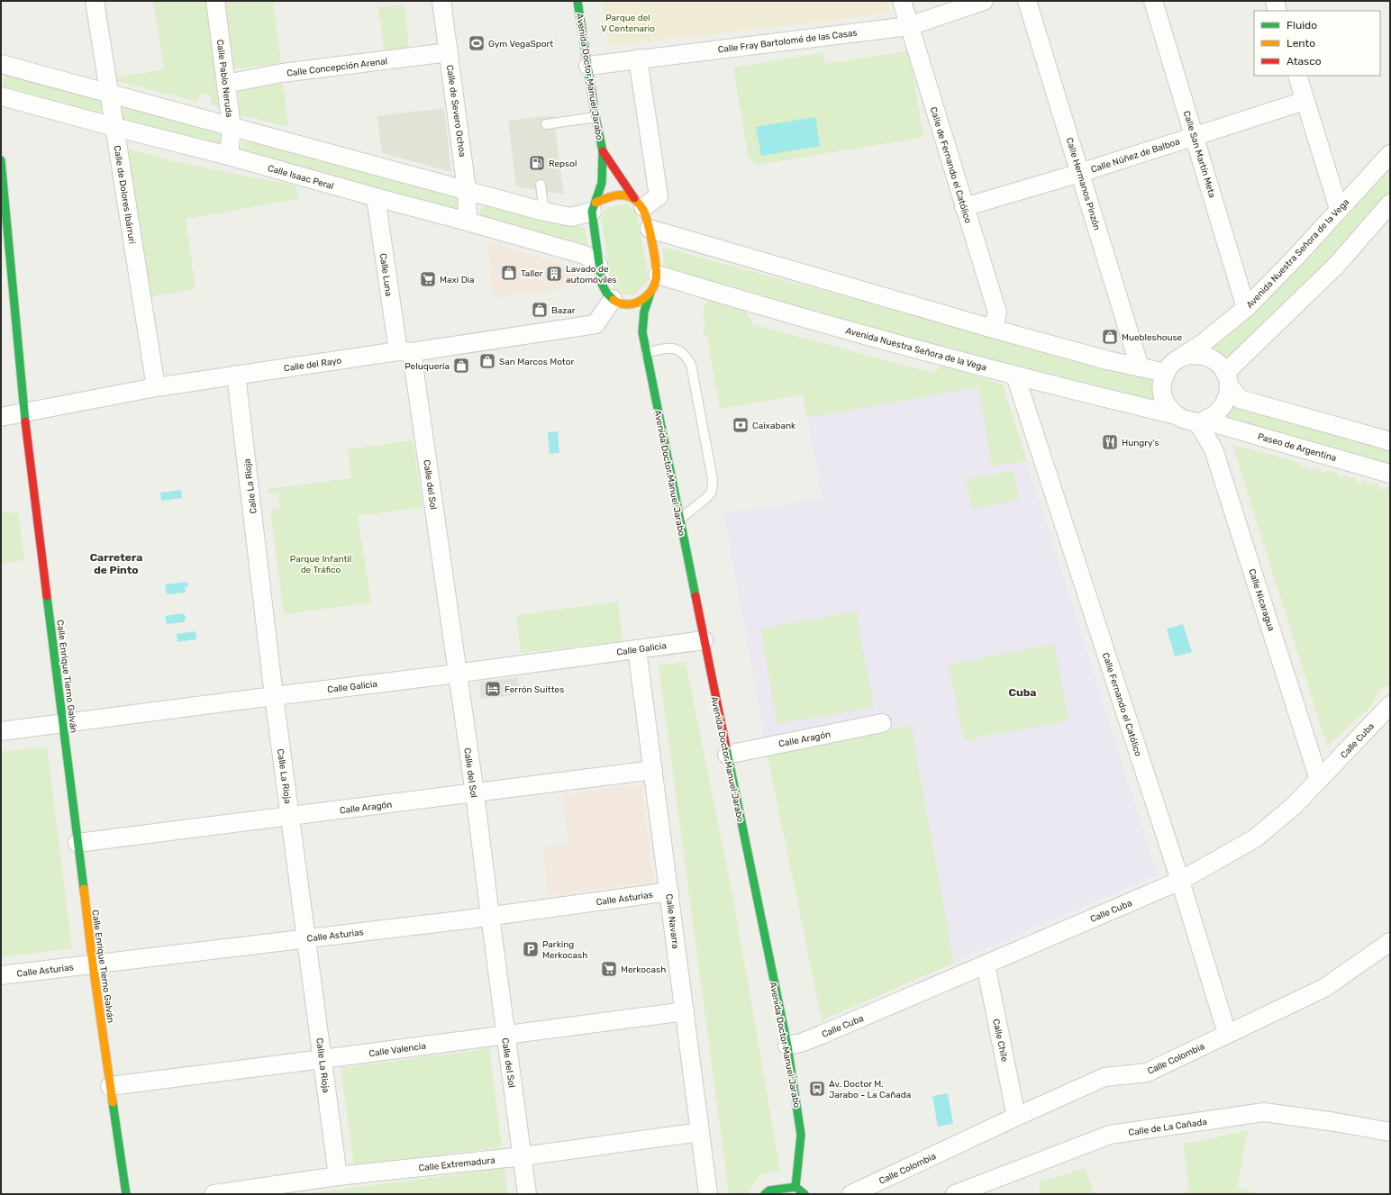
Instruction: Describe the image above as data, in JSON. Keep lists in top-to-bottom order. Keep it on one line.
{"streets":{"street":["Calle Fray Bartolomé de las Casas","Calle Concepción Arenal","Avenida Doctor Manuel Jarabo","Calle Pablo Neruda","Calle de Severo Ochoa","Calle San Martín Meta","Calle Núñez de Balboa","Calle de Fernando el Católico","Calle Isaac Peral","Calle Hermanos Pinzón","Calle de Dolores Ibárruri","Avenida Nuestra Señora de la Vega","Calle Luna","Calle del Rayo","Paseo de Argentina","Calle del Sol","Calle La Rioja","Calle Nicaragua","Calle Galicia","Calle Enrique Tierno Galván","Calle Fernando el Católico","Calle Aragón","Calle Cuba","Calle Asturias","Calle Navarra","Calle Chile","Calle Valencia","Calle Colombia","Calle de La Cañada","Calle Extremadura"]},"crossings":[["Calle Fray Bartolomé de las Casas","Avenida Doctor Manuel Jarabo"],["Calle Fray Bartolomé de las Casas","Calle de Fernando el Católico"],["Calle Concepción Arenal","Calle Pablo Neruda"],["Calle Concepción Arenal","Calle de Severo Ochoa"],["Avenida Doctor Manuel Jarabo","Avenida Nuestra Señora de la Vega"],["Avenida Doctor Manuel Jarabo","Calle Galicia"],["Avenida Doctor Manuel Jarabo","Calle Aragón"],["Avenida Doctor Manuel Jarabo","Calle Cuba"],["Calle Pablo Neruda","Calle Isaac Peral"],["Calle de Severo Ochoa","Calle Isaac Peral"],["Calle San Martín Meta","Calle Núñez de Balboa"],["Calle San Martín Meta","Avenida Nuestra Señora de la Vega"],["Calle Núñez de Balboa","Calle de Fernando el Católico"],["Calle Núñez de Balboa","Calle Hermanos Pinzón"],["Calle Isaac Peral","Calle de Dolores Ibárruri"],["Calle Isaac Peral","Calle Luna"],["Calle de Dolores Ibárruri","Calle del Rayo"],["Avenida Nuestra Señora de la Vega","Paseo de Argentina"],["Avenida Nuestra Señora de la Vega","Calle Nicaragua"],["Avenida Nuestra Señora de la Vega","Calle Fernando el Católico"],["Calle Luna","Calle del Rayo"],["Calle Luna","Calle del Sol"],["Calle del Rayo","Calle del Sol"],["Calle del Rayo","Calle La Rioja"],["Calle del Rayo","Calle Enrique Tierno Galván"],["Paseo de Argentina","Calle Nicaragua"],["Calle del Sol","Calle Galicia"],["Calle del Sol","Calle Aragón"],["Calle del Sol","Calle Asturias"],["Calle del Sol","Calle Valencia"],["Calle del Sol","Calle Extremadura"],["Calle La Rioja","Calle Galicia"],["Calle La Rioja","Calle Aragón"],["Calle La Rioja","Calle Asturias"],["Calle La Rioja","Calle Valencia"],["Calle La Rioja","Calle Extremadura"],["Calle Nicaragua","Calle Cuba"],["Calle Galicia","Calle Enrique Tierno Galván"],["Calle Galicia","Calle Navarra"],["Calle Enrique Tierno Galván","Calle Aragón"],["Calle Enrique Tierno Galván","Calle Asturias"],["Calle Enrique Tierno Galván","Calle Valencia"],["Calle Fernando el Católico","Calle Cuba"],["Calle Fernando el Católico","Calle Colombia"],["Calle Aragón","Calle Navarra"],["Calle Cuba","Calle Chile"],["Calle Asturias","Calle Navarra"],["Calle Navarra","Calle Valencia"],["Calle Navarra","Calle Extremadura"],["Calle Chile","Calle Colombia"]],"districts":["Carretera de Pinto","Cuba"],"parks":["Parque del V Centenario","Parque Infantil de Tráfico"],"places":{"sports":["Gym VegaSport"],"fuel station":["Repsol"],"shop":["Taller","Bazar","Muebleshouse","San Marcos Motor","Peluquería"],"building":["Lavado de automóviles"],"supermarket":["Maxi Dia","Merkocash"],"bank":["Caixabank"],"restaurant":["Hungry's"],"hotel":["Ferrón Suittes"],"parking":["Parking Merkocash"],"bus stop":["Av. Doctor M. Jarabo - La Cañada"]},"legend":["Fluido","Lento","Atasco"]}
